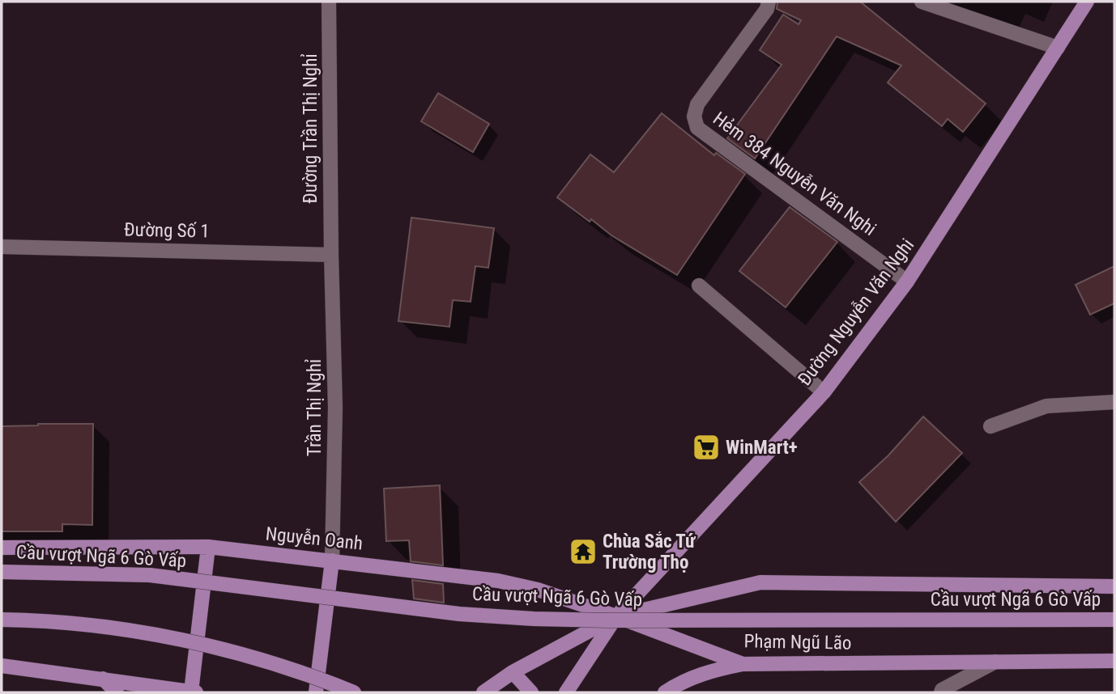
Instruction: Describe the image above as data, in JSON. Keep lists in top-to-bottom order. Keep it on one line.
{"streets":{"main road":["Đường Nguyễn Văn Nghi","Nguyễn Oanh","Cầu vượt Ngã 6 Gò Vấp","Phạm Ngũ Lão"],"street":["Đường Trần Thị Nghỉ","Hẻm 384 Nguyễn Văn Nghi","Đường Số 1","Trần Thị Nghỉ"]},"crossings":[["Đường Trần Thị Nghỉ","Đường Số 1"],["Đường Trần Thị Nghỉ","Trần Thị Nghỉ"],["Hẻm 384 Nguyễn Văn Nghi","Đường Nguyễn Văn Nghi"],["Đường Số 1","Trần Thị Nghỉ"],["Đường Nguyễn Văn Nghi","Nguyễn Oanh"],["Đường Nguyễn Văn Nghi","Phạm Ngũ Lão"],["Trần Thị Nghỉ","Nguyễn Oanh"],["Nguyễn Oanh","Phạm Ngũ Lão"]],"places":{"supermarket":["WinMart+"],"temple":["Chùa Sắc Tứ Trường Thọ"]}}
